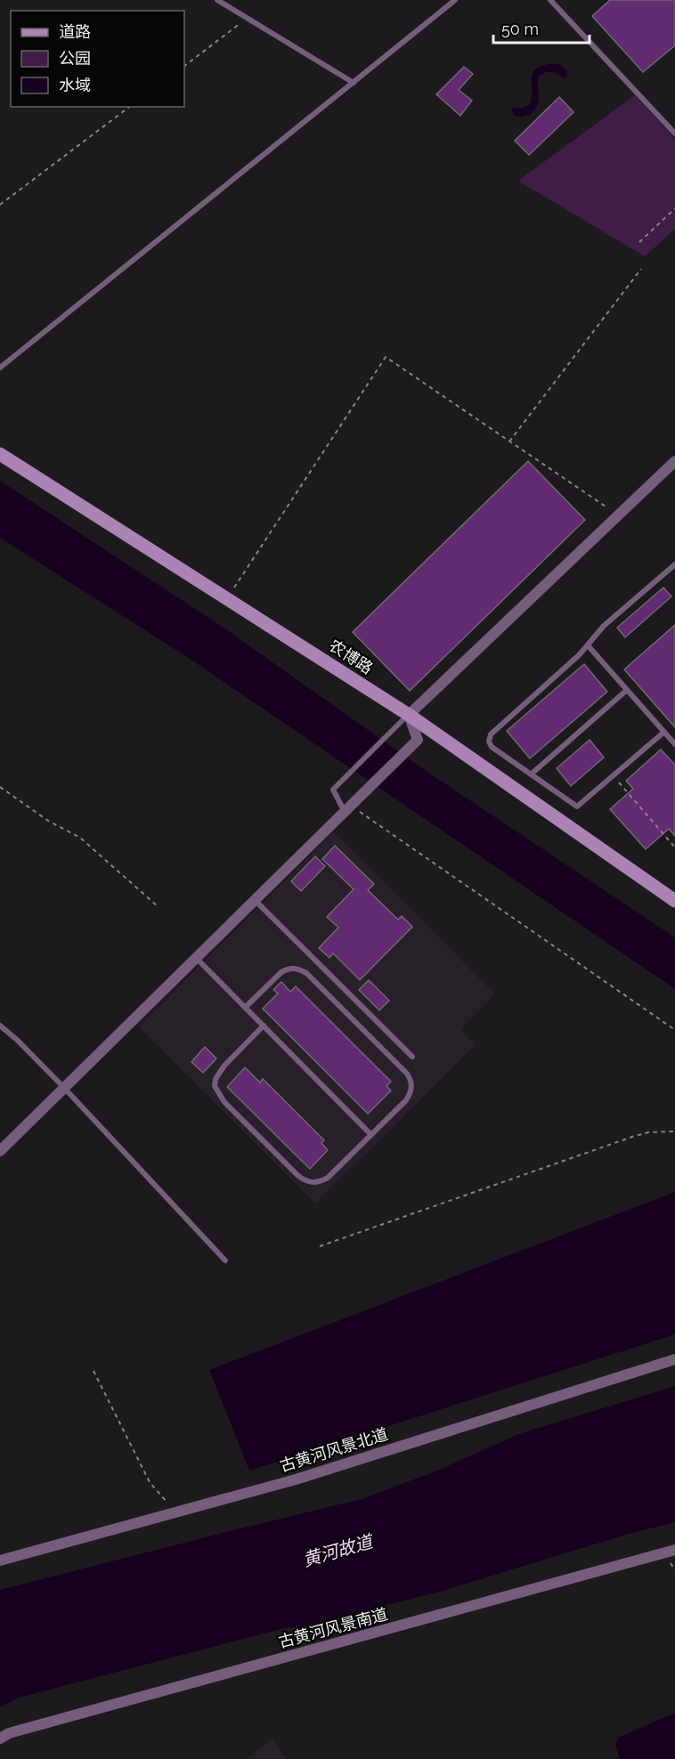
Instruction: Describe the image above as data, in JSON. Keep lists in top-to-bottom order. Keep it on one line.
{"streets":{"street":["农博路","古黄河风景北道","古黄河风景南道"]},"water":["黄河故道"],"legend":["道路","公园","水域"],"scale_bar":"50 m"}
